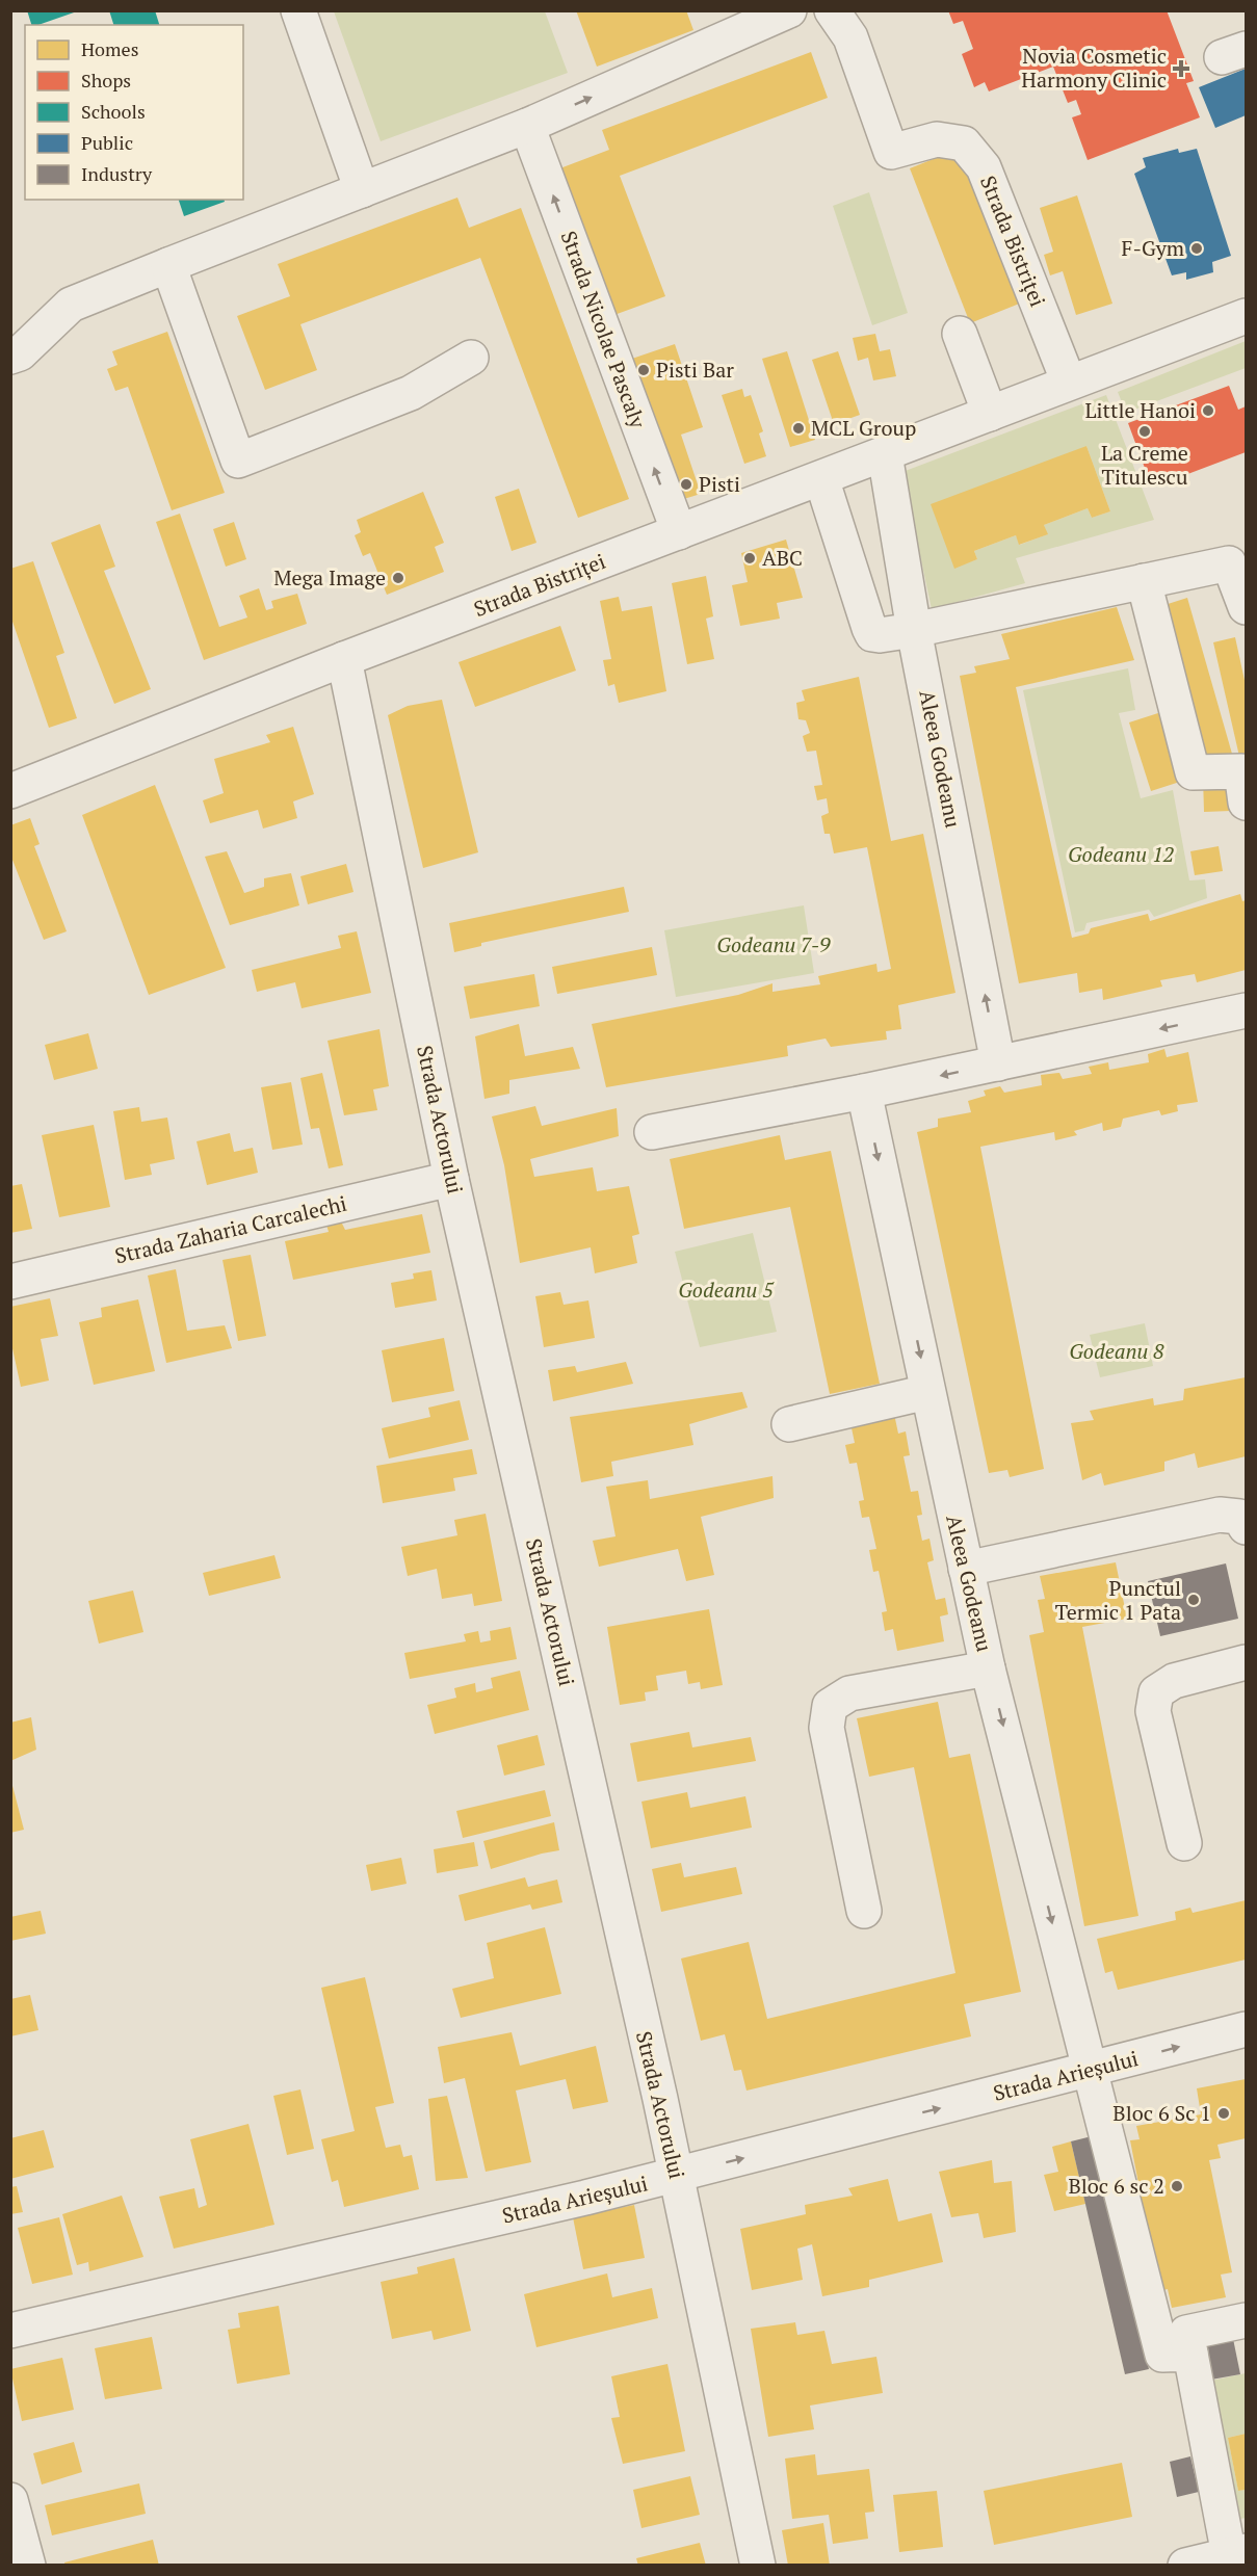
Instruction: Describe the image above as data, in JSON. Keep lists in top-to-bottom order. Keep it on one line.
{"streets":{"street":["Strada Bistriței","Strada Nicolae Pascaly","Aleea Godeanu","Strada Actorului","Strada Zaharia Carcalechi","Strada Arieșului"]},"crossings":[["Strada Bistriței","Strada Nicolae Pascaly"],["Strada Bistriței","Aleea Godeanu"],["Strada Bistriței","Strada Actorului"],["Aleea Godeanu","Strada Arieșului"],["Strada Actorului","Strada Zaharia Carcalechi"],["Strada Actorului","Strada Arieșului"]],"one_way":["Strada Nicolae Pascaly","Strada Arieșului"],"parks":["Godeanu 12","Godeanu 7-9","Godeanu 5","Godeanu 8"],"places":{"health":["Novia Cosmetic Harmony Clinic"],"other":["F-Gym","Pisti Bar","Little Hanoi","MCL Group","La Creme Titulescu","Pisti","ABC","Mega Image","Punctul Termic 1 Pata","Bloc 6 Sc 1","Bloc 6 sc 2"]},"legend":["Homes","Shops","Schools","Public","Industry"]}
